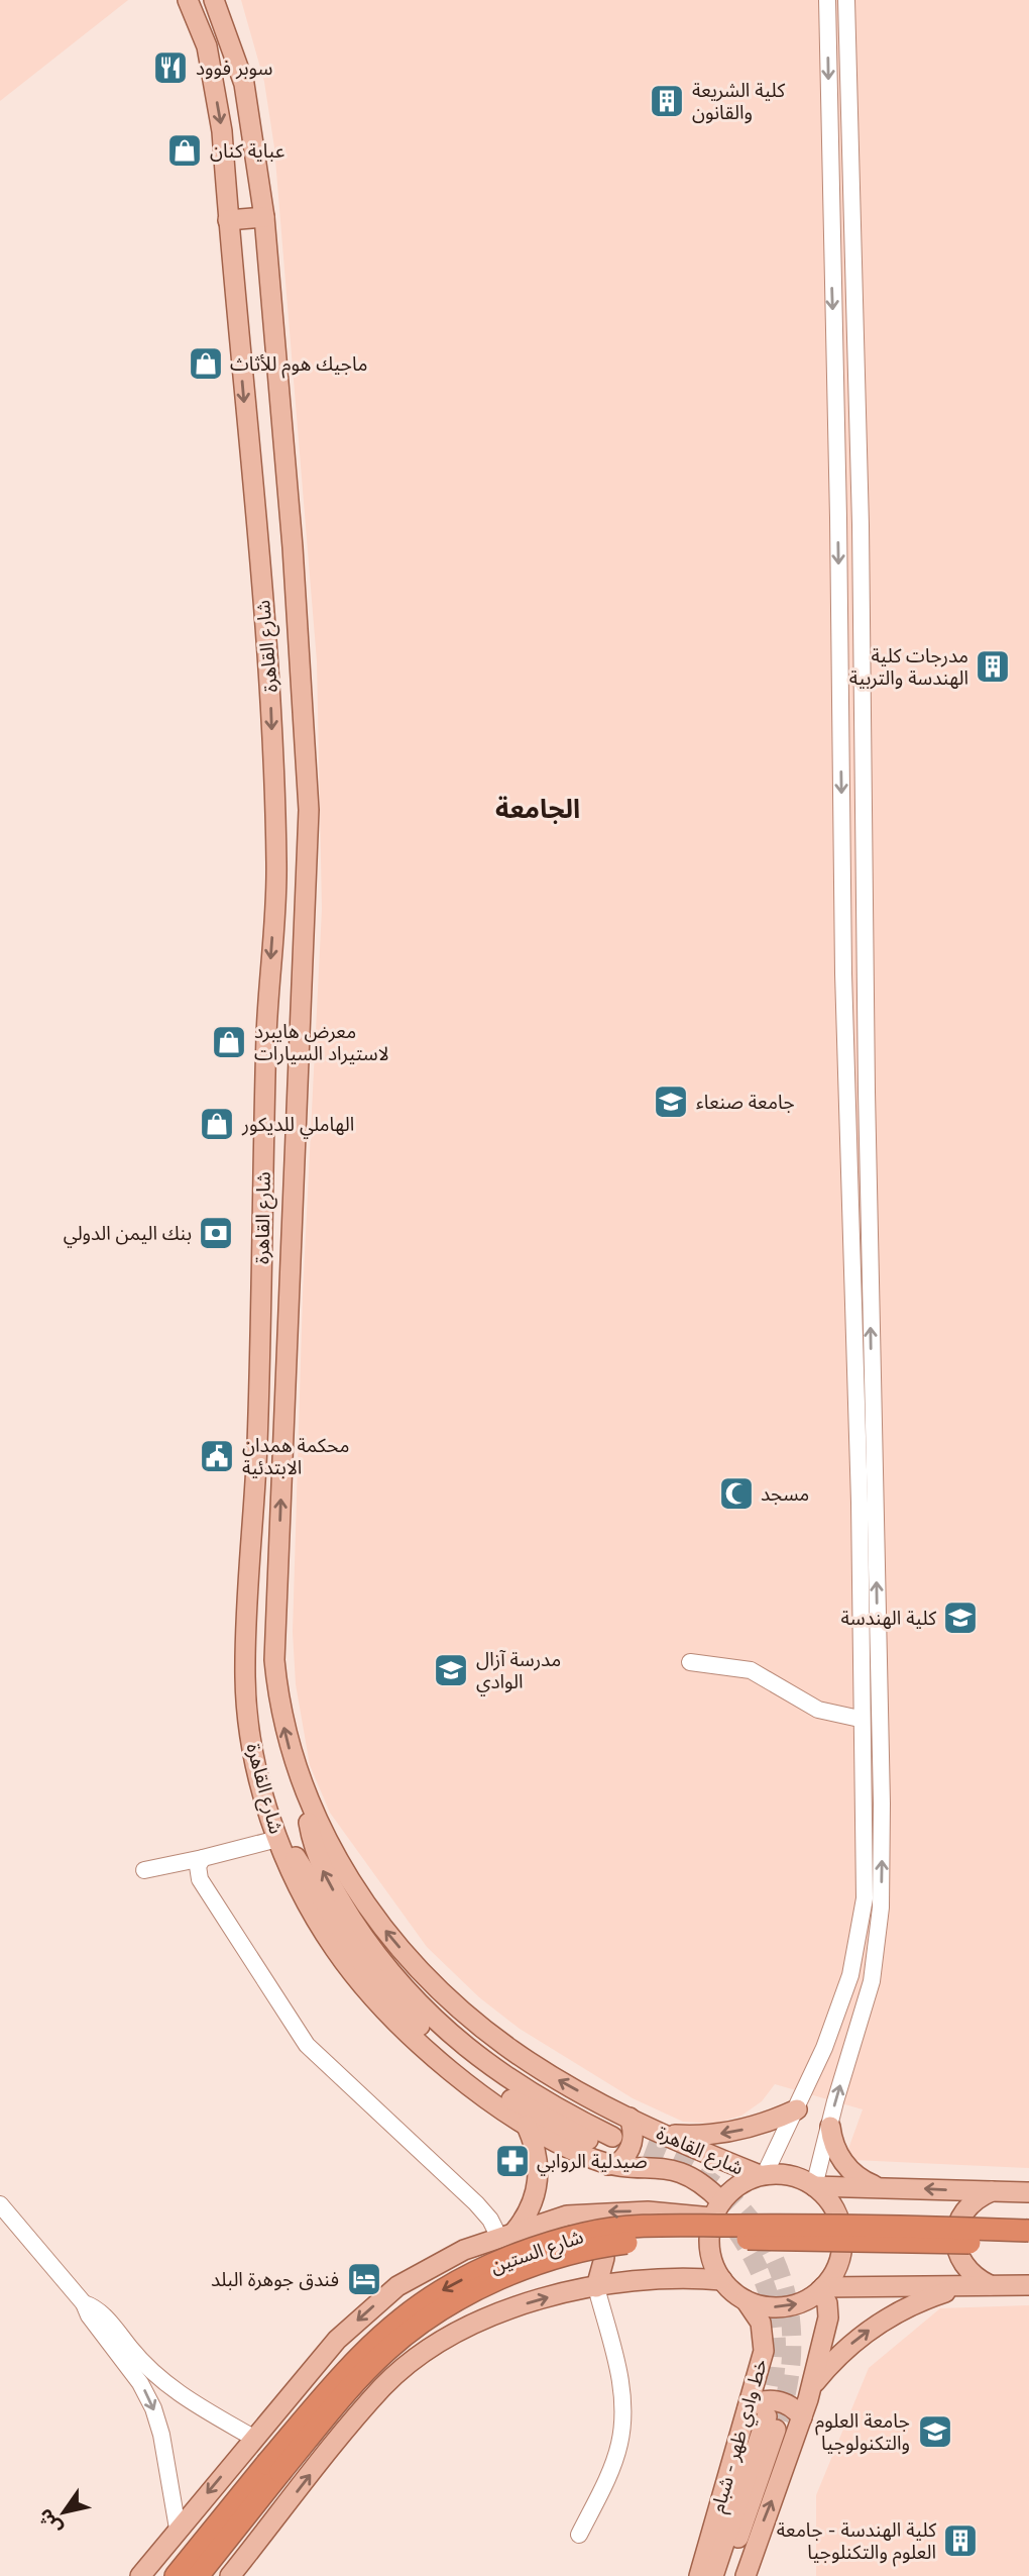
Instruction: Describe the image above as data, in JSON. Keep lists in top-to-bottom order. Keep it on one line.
{"streets":{"highway":["شارع الستين"],"main road":["شارع القاهرة","خط وادي ظهر - شبام"]},"crossings":[["شارع القاهرة","شارع الستين"],["شارع القاهرة","خط وادي ظهر - شبام"],["شارع الستين","خط وادي ظهر - شبام"]],"districts":["الجامعة"],"places":{"restaurant":["سوبر فوود"],"building":["كلية الشريعة والقانون","مدرجات كلية الهندسة والتربية","كلية الهندسة - جامعة العلوم والتكنلوجيا"],"shop":["عباية كنان","ماجيك هوم للأثاث","معرض هايبرد لاستيراد السيارات","الهاملي للديكور"],"school or university":["جامعة صنعاء","كلية الهندسة","مدرسة آزال الوادي","جامعة العلوم والتكنولوجيا"],"bank":["بنك اليمن الدولي"],"public building":["محكمة همدان الابتدئية"],"mosque":["مسجد"],"pharmacy":["صيدلية الروابي"],"hotel":["فندق جوهرة البلد"]},"north":"bottom left"}
